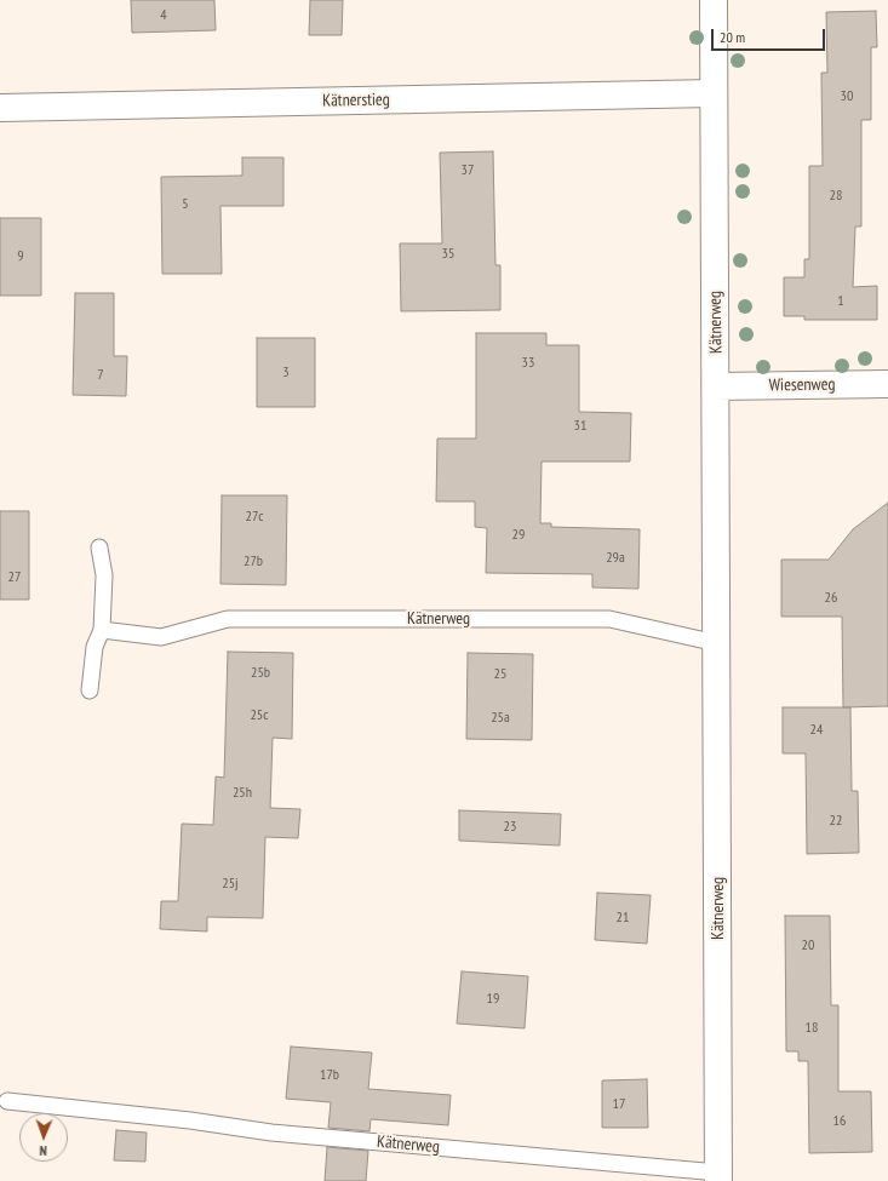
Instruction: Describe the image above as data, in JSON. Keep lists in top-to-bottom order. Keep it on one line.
{"streets":{"street":["Kätnerstieg","Kätnerweg","Wiesenweg"]},"crossings":[["Kätnerstieg","Kätnerweg"],["Kätnerweg","Wiesenweg"]],"house_numbers":["4","30","37","28","5","35","9","1","33","3","7","31","27c","29","29a","27b","27","26","25b","25","25c","25a","24","25h","22","23","25j","21","20","19","18","17b","17","16"],"scale_bar":"20 m","north":"bottom"}
